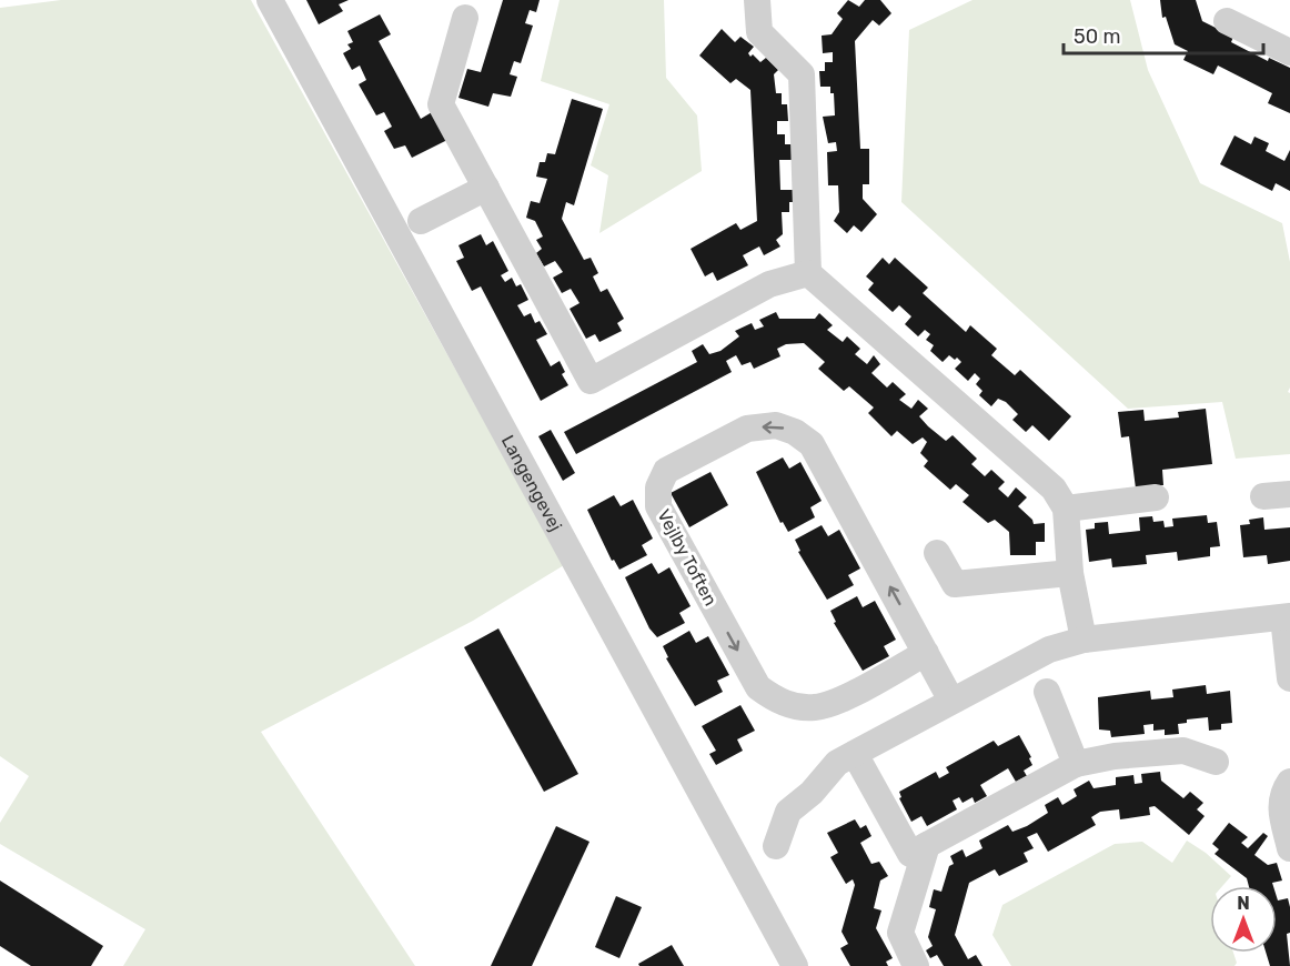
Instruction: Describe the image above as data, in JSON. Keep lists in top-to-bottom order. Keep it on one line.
{"streets":{"street":["Langengevej","Vejlby Toften"]},"scale_bar":"50 m","north":"top"}
